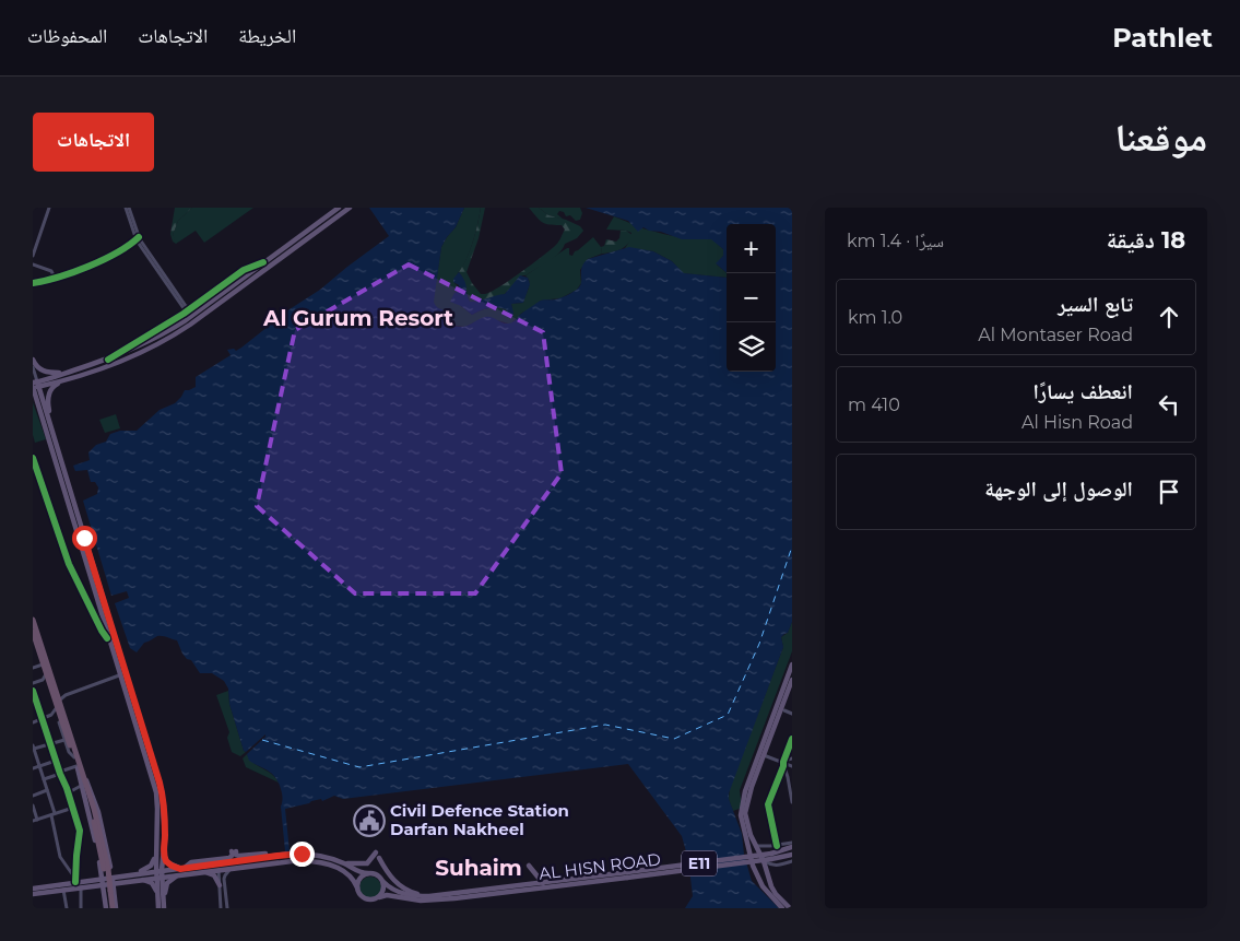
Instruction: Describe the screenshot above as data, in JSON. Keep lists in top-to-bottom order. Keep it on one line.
{"streets":{"main road":["E11","AL HISN ROAD"]},"districts":["Al Gurum Resort","Suhaim"],"places":{"public building":["Civil Defence Station Darfan Nakheel"]},"page":{"header":"Pathlet","nav":["الخريطة","الاتجاهات","المحفوظات"],"title":"موقعنا","buttons":"الاتجاهات","heading":["18 دقيقة","سيرًا · 1.4 km"],"map_buttons":["+","−"],"list":[["تابع السير","Al Montaser Road","1.0 km"],["انعطف يسارًا","Al Hisn Road","410 m"],"الوصول إلى الوجهة"]}}
